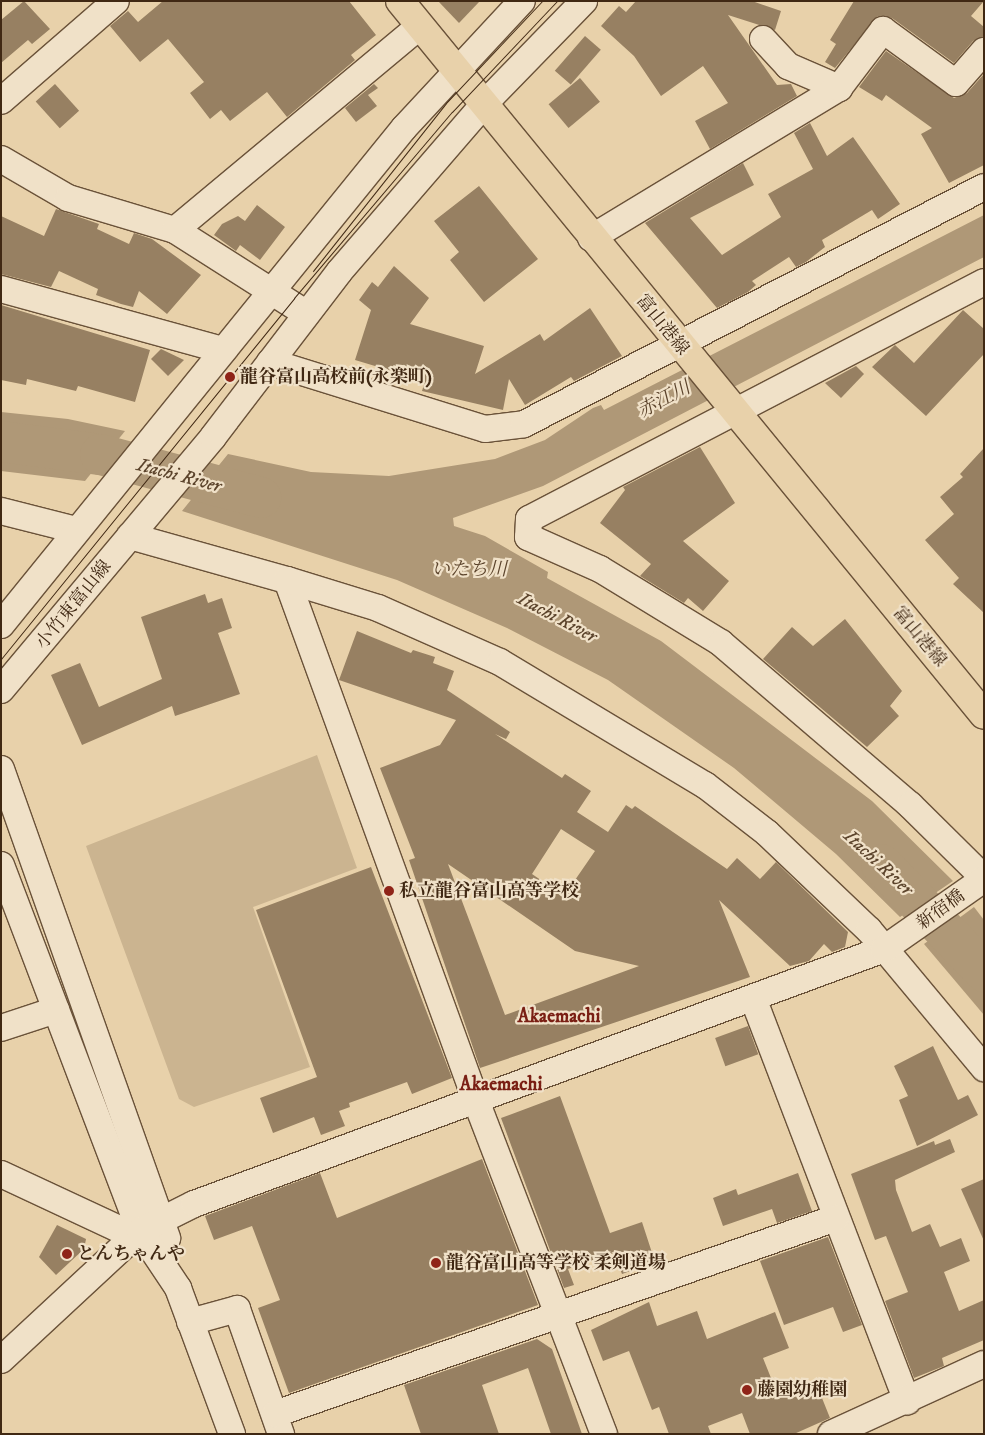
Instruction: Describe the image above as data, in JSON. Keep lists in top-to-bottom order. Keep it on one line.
{"streets":{"main road":["富山港線"],"street":["小竹東富山線","新宿橋"]},"crossings":[["富山港線","小竹東富山線"]],"districts":["Akaemachi","Akaemachi"],"water":["赤江川","Itachi River","いたち川"],"places":["龍谷富山高校前(永楽町)","私立龍谷富山高等学校","とんちゃんや","龍谷富山高等学校 柔剣道場","藤園幼稚園"]}
